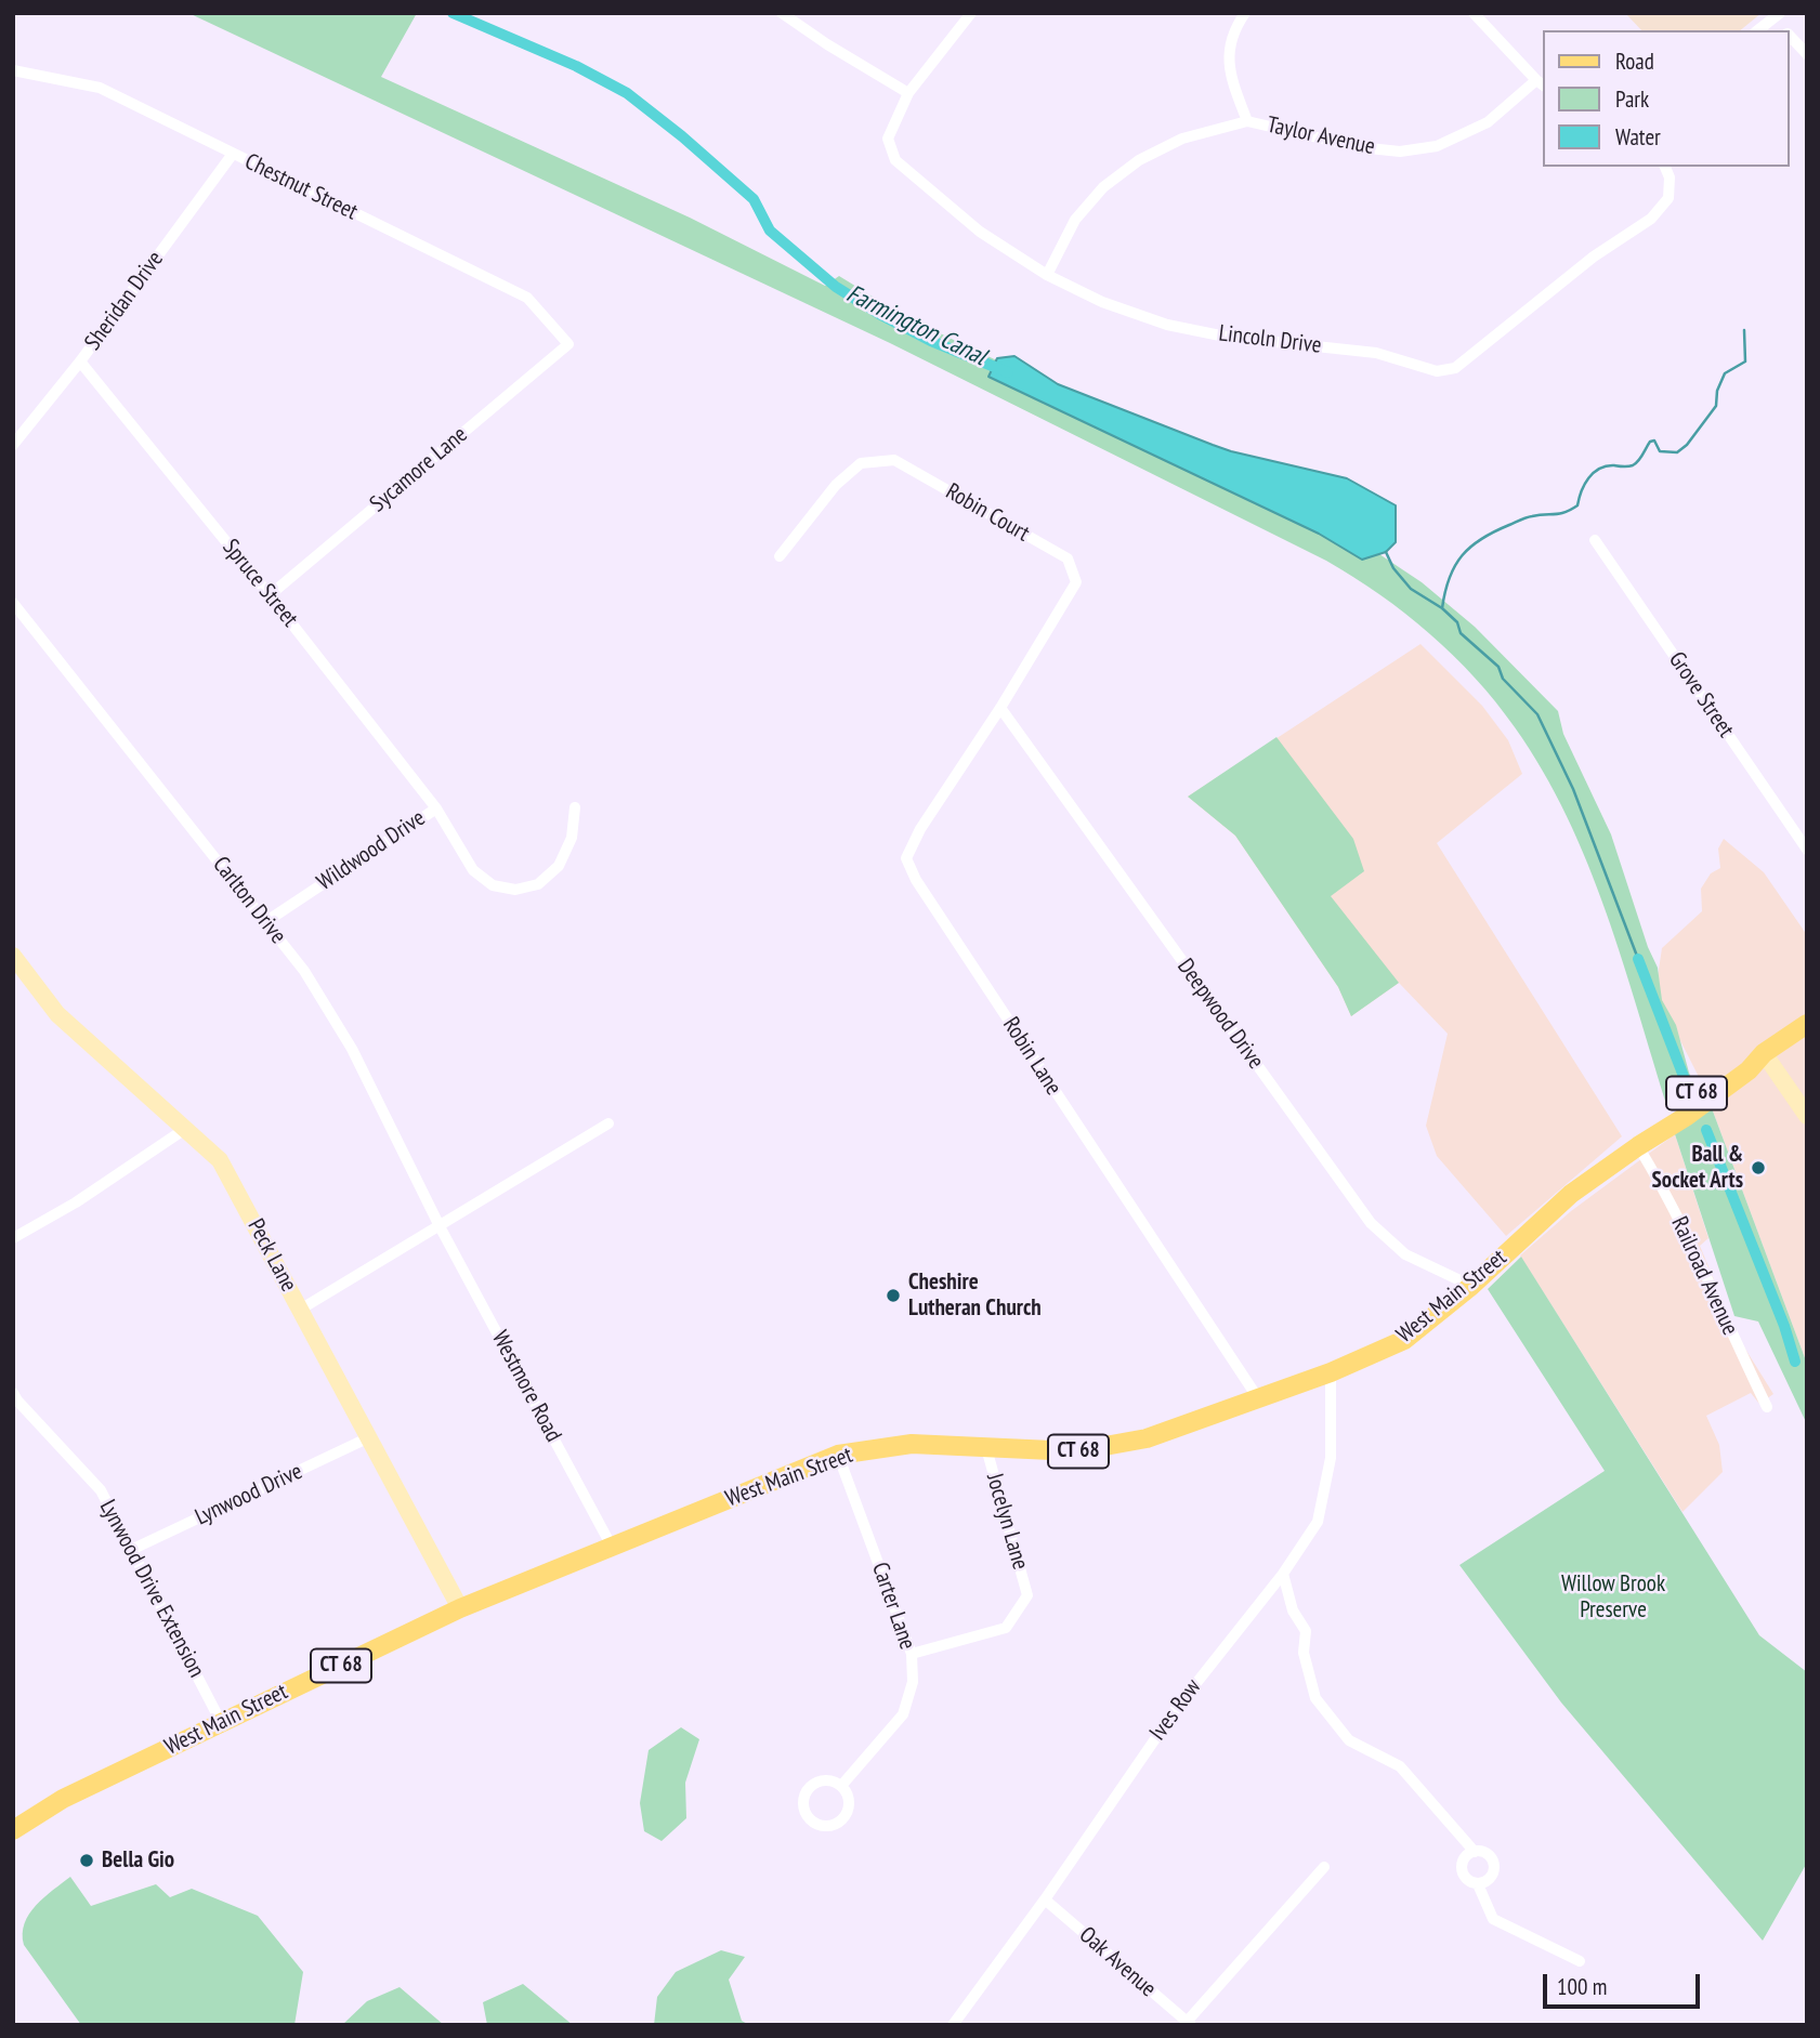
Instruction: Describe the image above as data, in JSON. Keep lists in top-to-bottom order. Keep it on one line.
{"streets":{"main road":["CT 68","West Main Street"],"street":["Taylor Avenue","Chestnut Street","Sheridan Drive","Lincoln Drive","Sycamore Lane","Robin Court","Spruce Street","Grove Street","Wildwood Drive","Carlton Drive","Deepwood Drive","Robin Lane","Peck Lane","Railroad Avenue","Westmore Road","Lynwood Drive","Jocelyn Lane","Lynwood Drive Extension","Carter Lane","Ives Row","Oak Avenue"]},"crossings":[["Taylor Avenue","Lincoln Drive"],["Chestnut Street","Sheridan Drive"],["Chestnut Street","Sycamore Lane"],["Sheridan Drive","Spruce Street"],["Sycamore Lane","Spruce Street"],["Robin Court","Deepwood Drive"],["Robin Court","Robin Lane"],["Spruce Street","Wildwood Drive"],["Wildwood Drive","Carlton Drive"],["Carlton Drive","Westmore Road"],["Deepwood Drive","Robin Lane"],["Deepwood Drive","West Main Street"],["Robin Lane","West Main Street"],["Peck Lane","West Main Street"],["Peck Lane","Lynwood Drive"],["Railroad Avenue","West Main Street"],["West Main Street","Westmore Road"],["West Main Street","Jocelyn Lane"],["West Main Street","Lynwood Drive Extension"],["West Main Street","Carter Lane"],["West Main Street","Ives Row"],["Lynwood Drive","Lynwood Drive Extension"],["Jocelyn Lane","Carter Lane"],["Ives Row","Oak Avenue"]],"water":["Farmington Canal"],"parks":["Willow Brook Preserve"],"places":["Ball & Socket Arts","Cheshire Lutheran Church","Bella Gio"],"legend":["Road","Park","Water"],"scale_bar":"100 m"}
